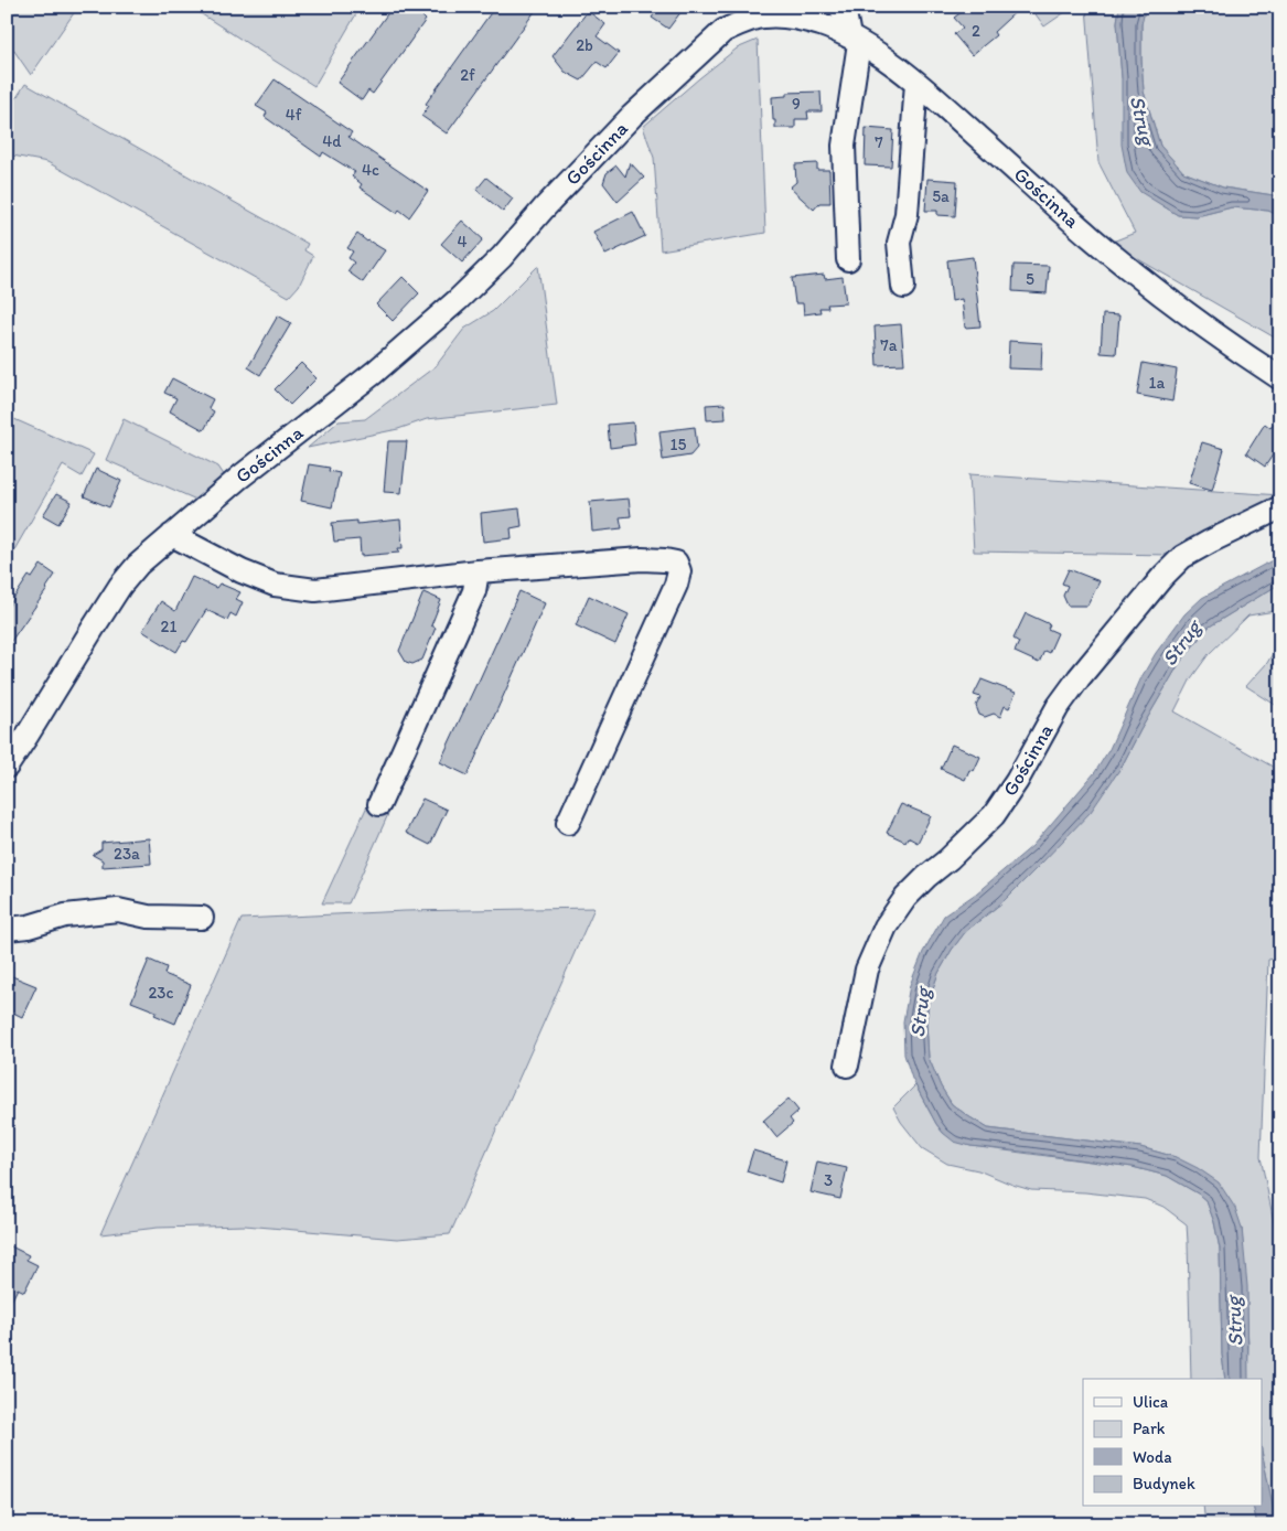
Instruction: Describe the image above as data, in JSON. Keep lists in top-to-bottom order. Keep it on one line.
{"streets":{"street":["Gościnna"]},"water":["Strug"],"house_numbers":["2","2b","2f","9","4f","4d","7","4c","5a","4","5","7a","1a","15","21","23a","23c","3"],"legend":["Ulica","Park","Woda","Budynek"]}
